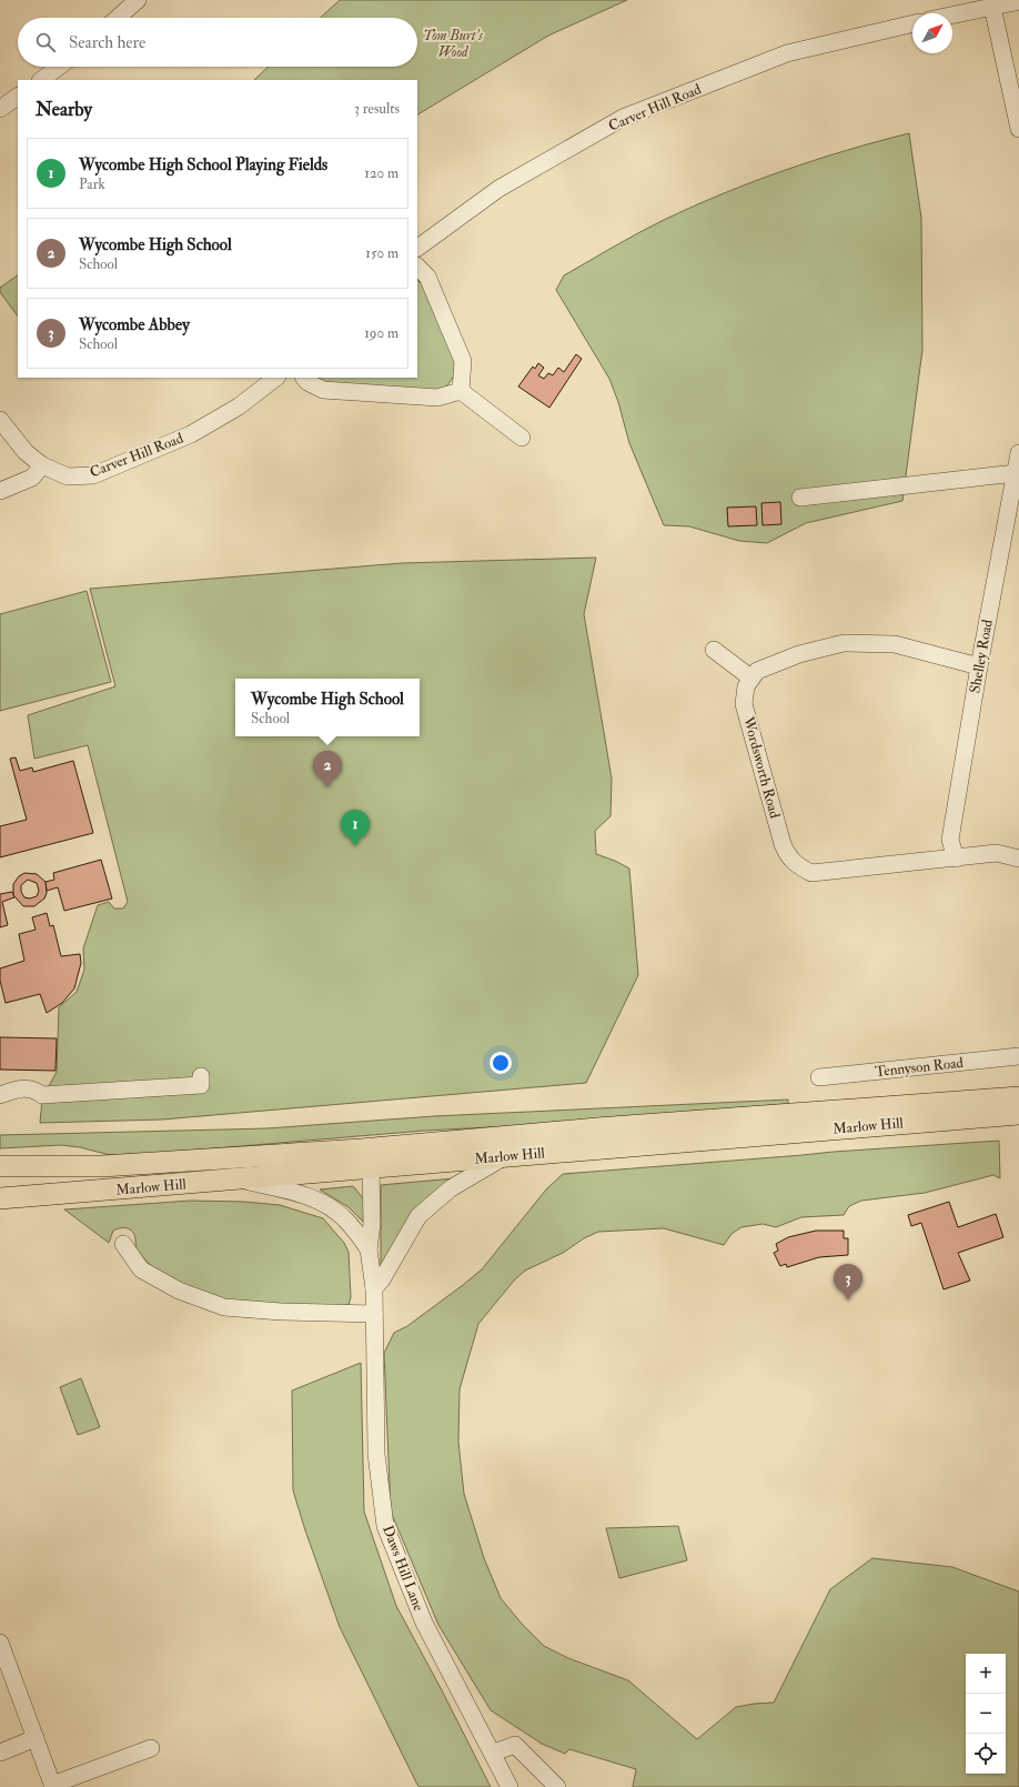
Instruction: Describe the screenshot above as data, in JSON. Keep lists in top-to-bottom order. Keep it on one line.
{"streets":{"main road":["Marlow Hill"],"street":["Carver Hill Road","Shelley Road","Wordsworth Road","Tennyson Road","Daws Hill Lane"]},"crossings":[["Shelley Road","Wordsworth Road"],["Marlow Hill","Daws Hill Lane"]],"parks":["Tom Burt's Wood"],"north":"top right","page":{"search":"Search here","heading":["Nearby","3 results"],"list":[{"mark":"1","name":"Wycombe High School Playing Fields","note":"Park","value":"120 m"},{"mark":"2","name":"Wycombe High School","note":"School","value":"150 m"},{"mark":"3","name":"Wycombe Abbey","note":"School","value":"190 m"}],"popup":["Wycombe High School","School"],"pins":["2","1","3"],"map_buttons":["+","−"]}}
